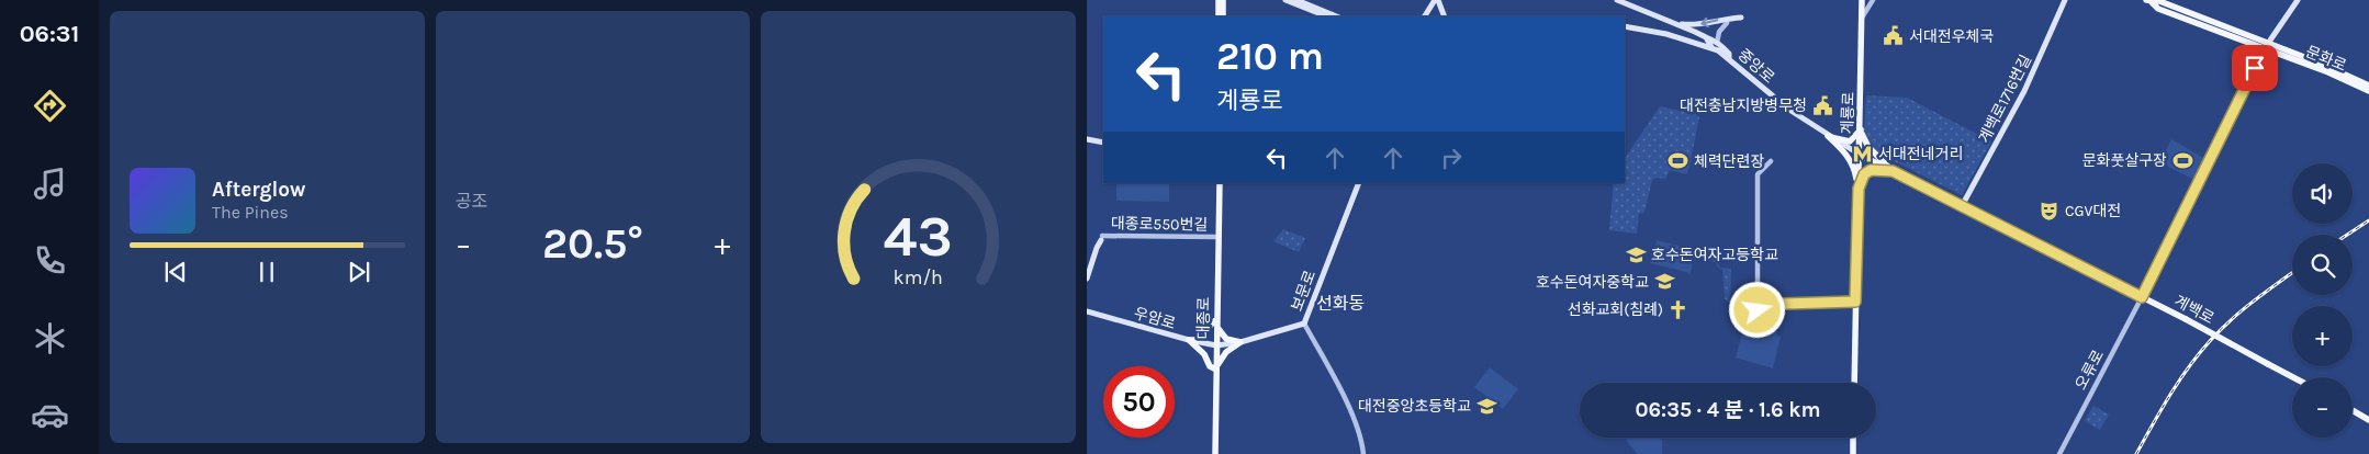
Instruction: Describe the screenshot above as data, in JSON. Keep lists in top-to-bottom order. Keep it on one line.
{"streets":{"main road":["문화로","중앙로","계백로1716번길","계룡로","보문로","계백로","우암로","대종로"],"street":["대종로550번길","오류로"]},"crossings":[["중앙로","계룡로"],["중앙로","계백로"],["계백로1716번길","계백로"],["계룡로","계백로"],["대종로550번길","대종로"],["보문로","우암로"],["보문로","대종로"],["계백로","오류로"],["우암로","대종로"]],"districts":["선화동"],"places":{"public building":["서대전우체국","대전충남지방병무청"],"metro station":["서대전네거리"],"sports":["문화풋살구장","체력단련장"],"theatre":["CGV대전"],"school or university":["호수돈여자고등학교","호수돈여자중학교","대전중앙초등학교"],"church":["선화교회(침례)"]},"page":{"tabs":"06:31","tile":"공조","turn":["210 m","계룡로"],"map_buttons":["+","−"],"song":["Afterglow","The Pines"],"heat":["−","20.5°","+"],"limit":"50","trip":"06:35 · 4 분 · 1.6 km","gauge":["43","km/h"]}}
